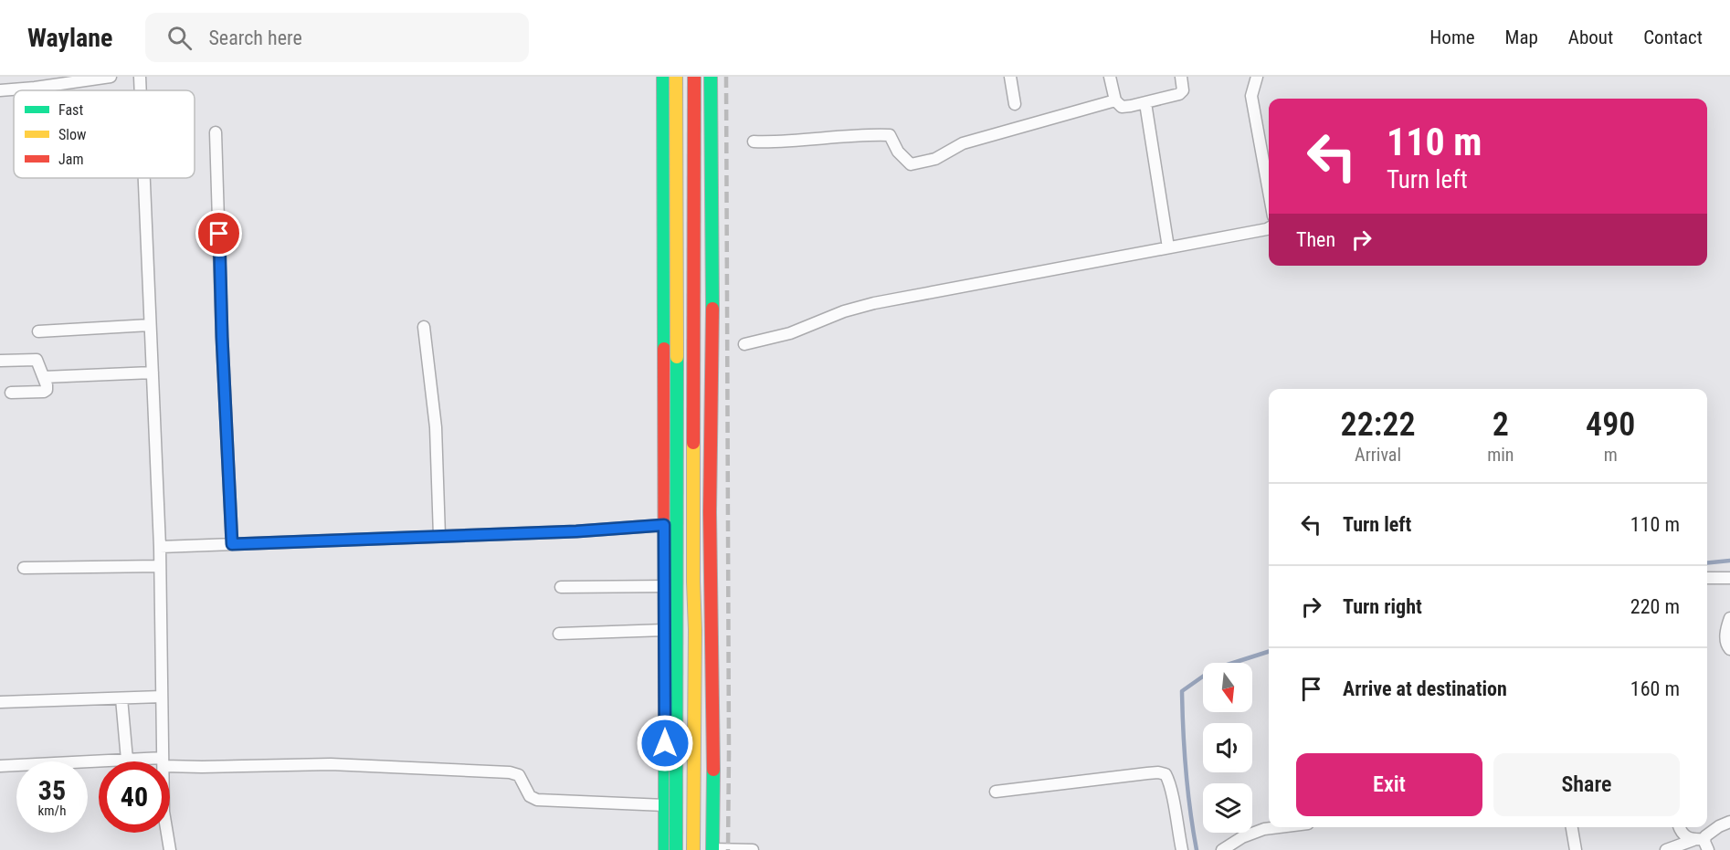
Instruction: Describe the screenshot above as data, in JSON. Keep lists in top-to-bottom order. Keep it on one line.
{"legend":["Fast","Slow","Jam"],"north":"bottom","page":{"header":"Waylane","search":"Search here","nav":["Home","Map","About","Contact"],"turn":["110 m","Turn left"],"then":"Then","eta":["22:22","Arrival","2","min","490","m"],"list":[{"name":"Turn left","value":"110 m"},{"name":"Turn right","value":"220 m"},{"name":"Arrive at destination","value":"160 m"}],"buttons":["Exit","Share"],"speed":"35 km/h","limit":"40"}}
